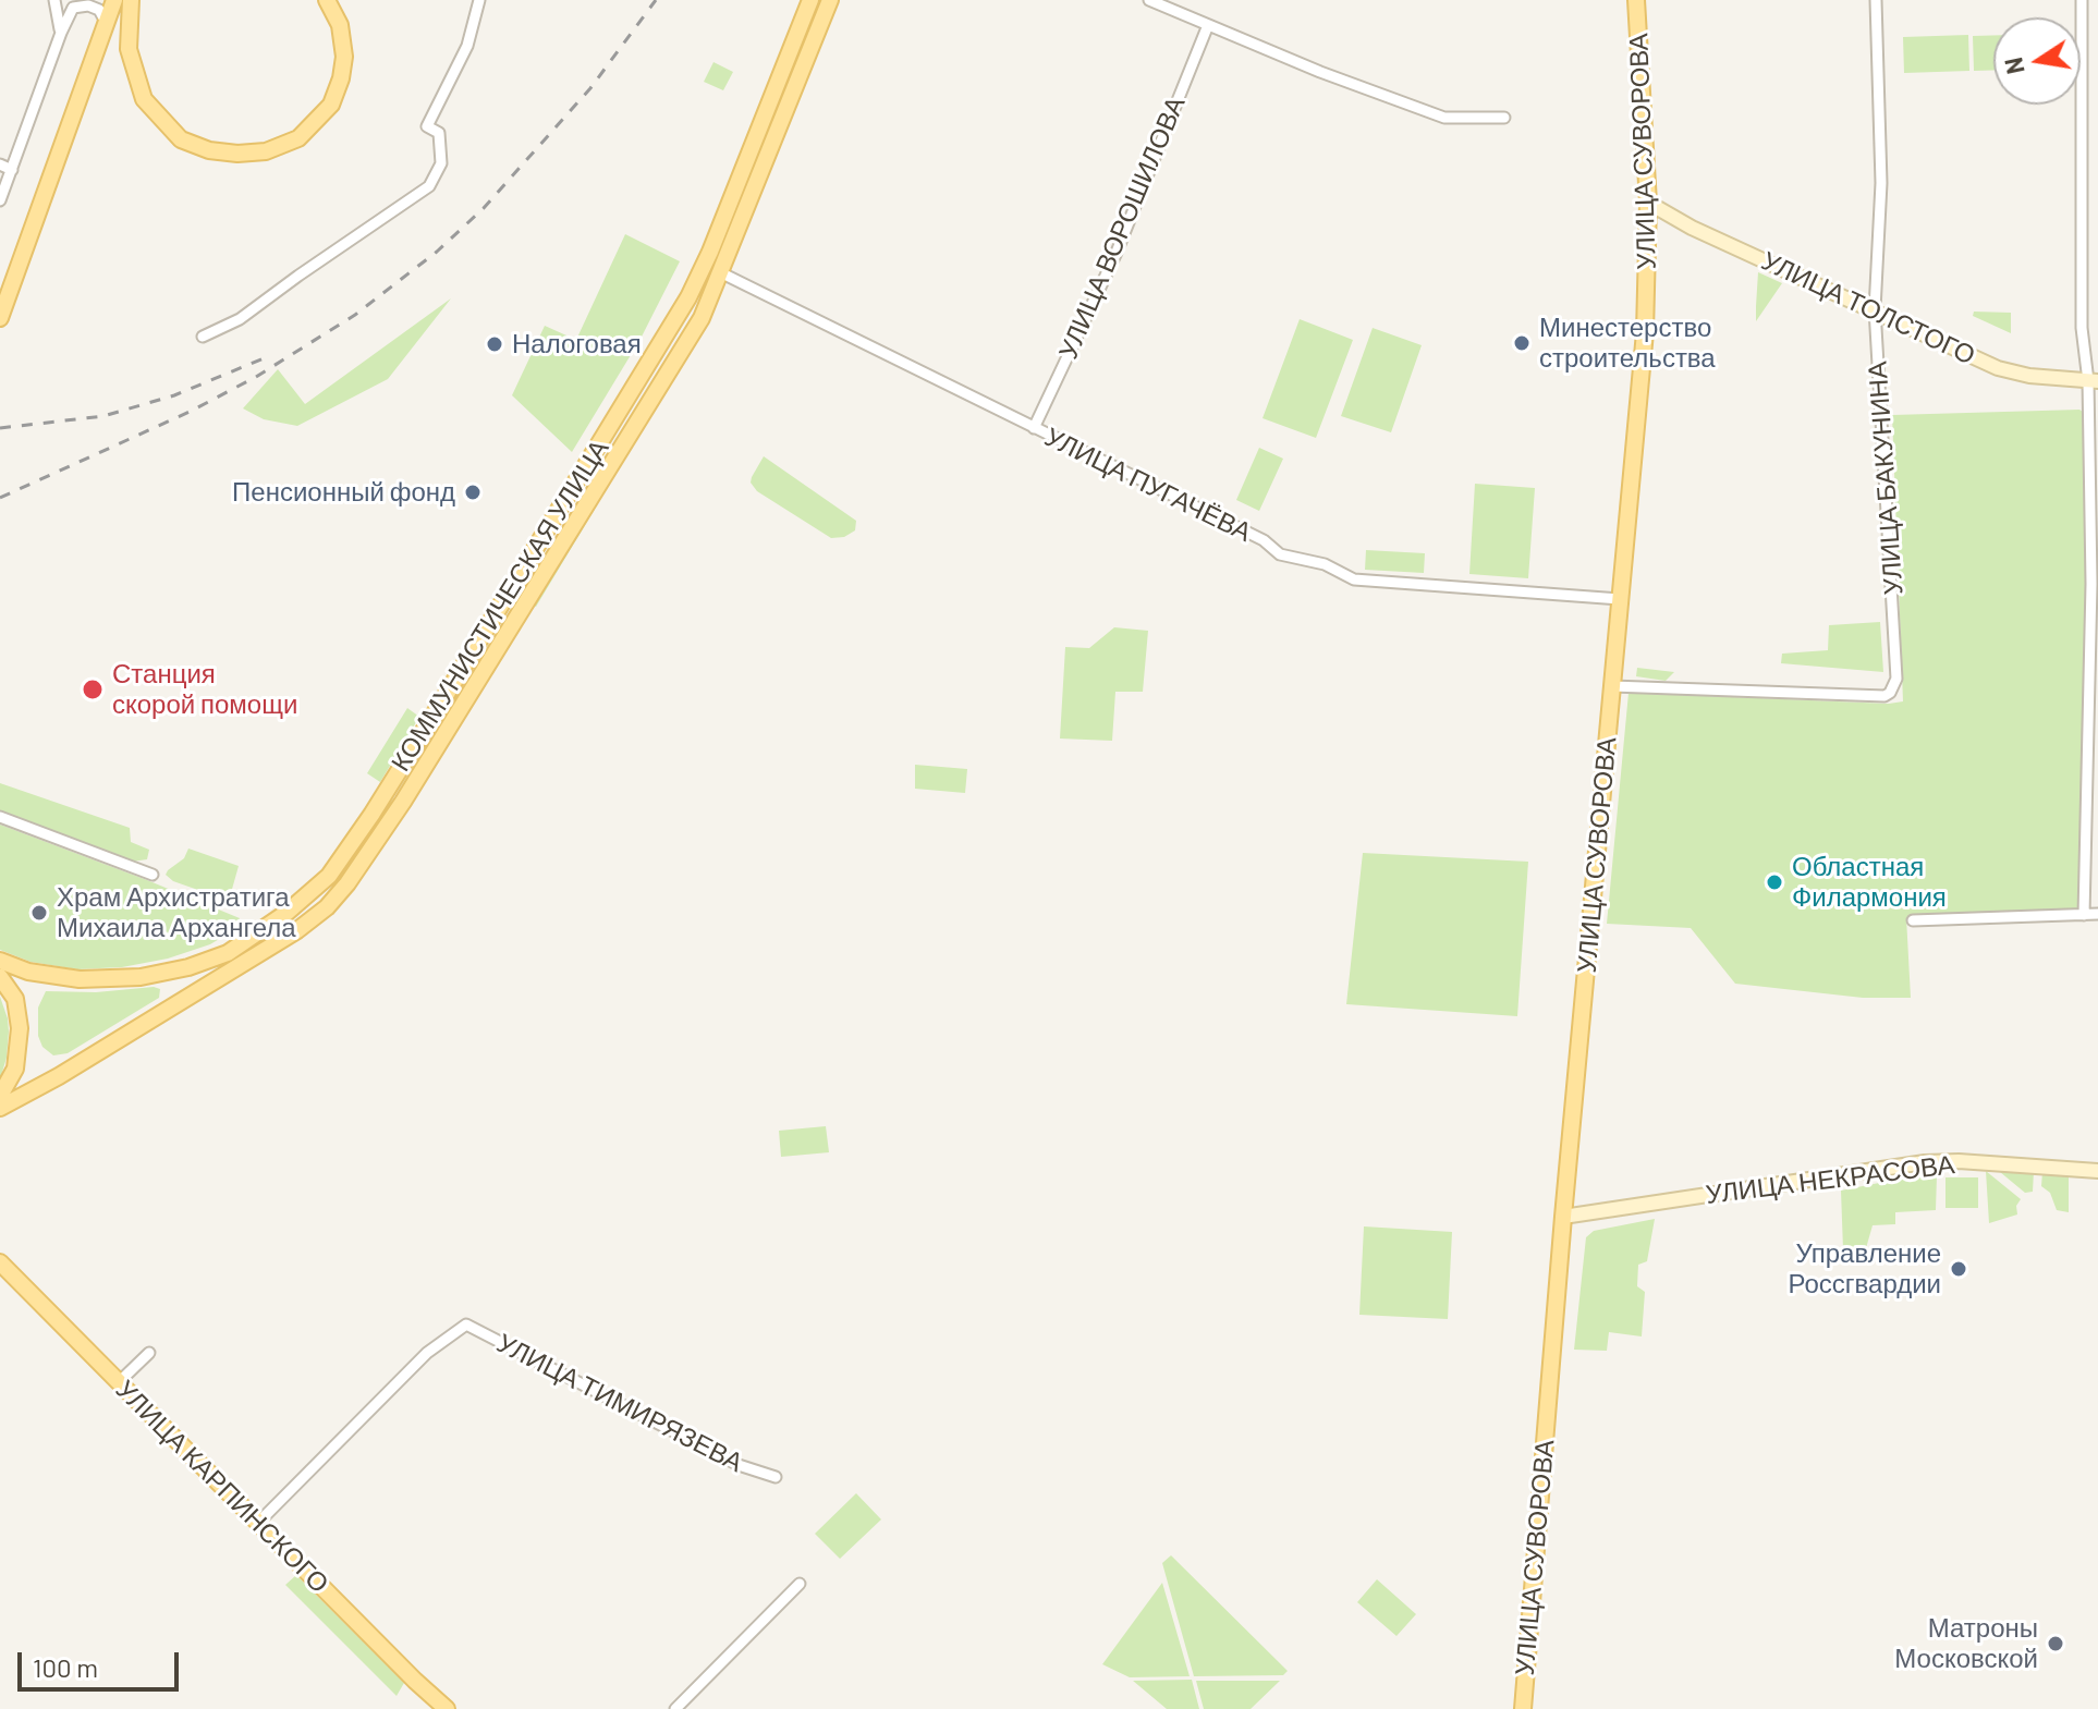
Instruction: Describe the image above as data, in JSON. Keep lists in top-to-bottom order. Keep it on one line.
{"streets":{"main road":["УЛИЦА СУВОРОВА","УЛИЦА ТОЛСТОГО","УЛИЦА ПУГАЧЁВА","КОММУНИСТИЧЕСКАЯ УЛИЦА","УЛИЦА НЕКРАСОВА","УЛИЦА КАРПИНСКОГО"],"street":["УЛИЦА ВОРОШИЛОВА","УЛИЦА БАКУНИНА","УЛИЦА ТИМИРЯЗЕВА"]},"crossings":[["УЛИЦА СУВОРОВА","УЛИЦА ТОЛСТОГО"],["УЛИЦА СУВОРОВА","УЛИЦА БАКУНИНА"],["УЛИЦА СУВОРОВА","УЛИЦА ПУГАЧЁВА"],["УЛИЦА СУВОРОВА","УЛИЦА НЕКРАСОВА"],["УЛИЦА ВОРОШИЛОВА","УЛИЦА ПУГАЧЁВА"],["УЛИЦА ТОЛСТОГО","УЛИЦА БАКУНИНА"],["УЛИЦА ПУГАЧЁВА","КОММУНИСТИЧЕСКАЯ УЛИЦА"],["УЛИЦА ТИМИРЯЗЕВА","УЛИЦА КАРПИНСКОГО"]],"places":["Минестерство строительства","Налоговая","Пенсионный фонд","Станция скорой помощи","Областная Филармония","Храм Архистратига Михаила Архангела","Управление Россгвардии","Матроны Московской"],"scale_bar":"100 m","north":"left"}
